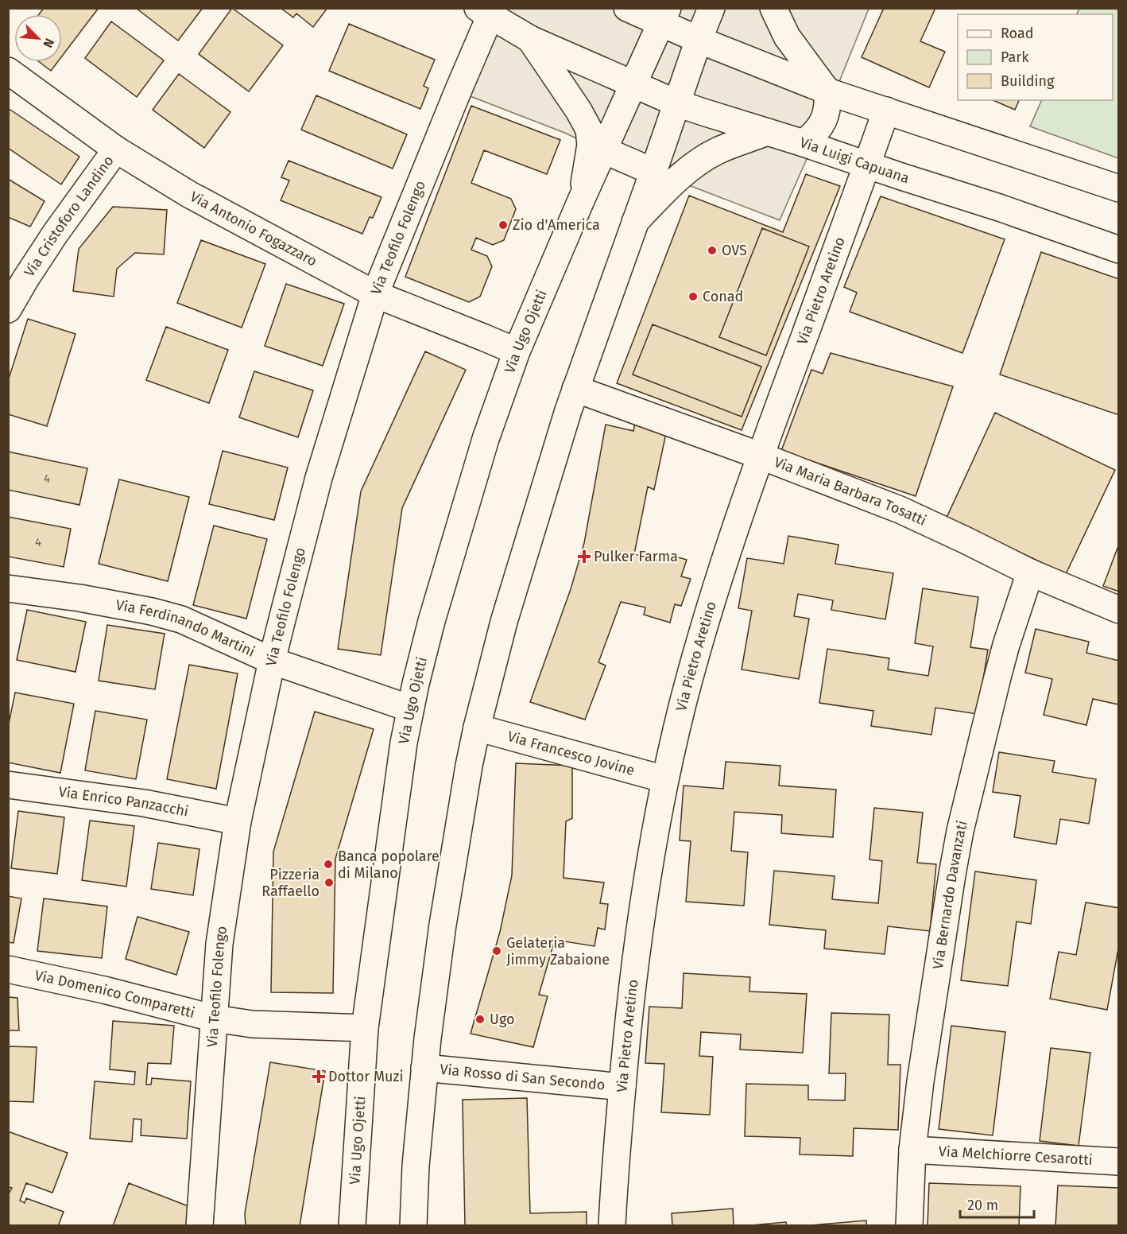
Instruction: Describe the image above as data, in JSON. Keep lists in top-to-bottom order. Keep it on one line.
{"streets":{"street":["Via Luigi Capuana","Via Cristoforo Landino","Via Antonio Fogazzaro","Via Teofilo Folengo","Via Pietro Aretino","Via Ugo Ojetti","Via Maria Barbara Tosatti","Via Ferdinando Martini","Via Francesco Jovine","Via Enrico Panzacchi","Via Bernardo Davanzati","Via Domenico Comparetti","Via Rosso di San Secondo","Via Melchiorre Cesarotti"]},"crossings":[["Via Luigi Capuana","Via Pietro Aretino"],["Via Cristoforo Landino","Via Antonio Fogazzaro"],["Via Antonio Fogazzaro","Via Teofilo Folengo"],["Via Antonio Fogazzaro","Via Ugo Ojetti"],["Via Teofilo Folengo","Via Ferdinando Martini"],["Via Teofilo Folengo","Via Enrico Panzacchi"],["Via Teofilo Folengo","Via Domenico Comparetti"],["Via Pietro Aretino","Via Maria Barbara Tosatti"],["Via Pietro Aretino","Via Francesco Jovine"],["Via Pietro Aretino","Via Rosso di San Secondo"],["Via Ugo Ojetti","Via Ferdinando Martini"],["Via Ugo Ojetti","Via Domenico Comparetti"],["Via Maria Barbara Tosatti","Via Bernardo Davanzati"],["Via Bernardo Davanzati","Via Melchiorre Cesarotti"]],"places":{"other":["Zio d'America","OVS","Conad","Banca popolare di Milano","Pizzeria Raffaello","Gelateria Jimmy Zabaione","Ugo"],"health":["Pulker Farma","Dottor Muzi"]},"house_numbers":["4","4"],"legend":["Road","Park","Building"],"scale_bar":"20 m","north":"bottom right"}
